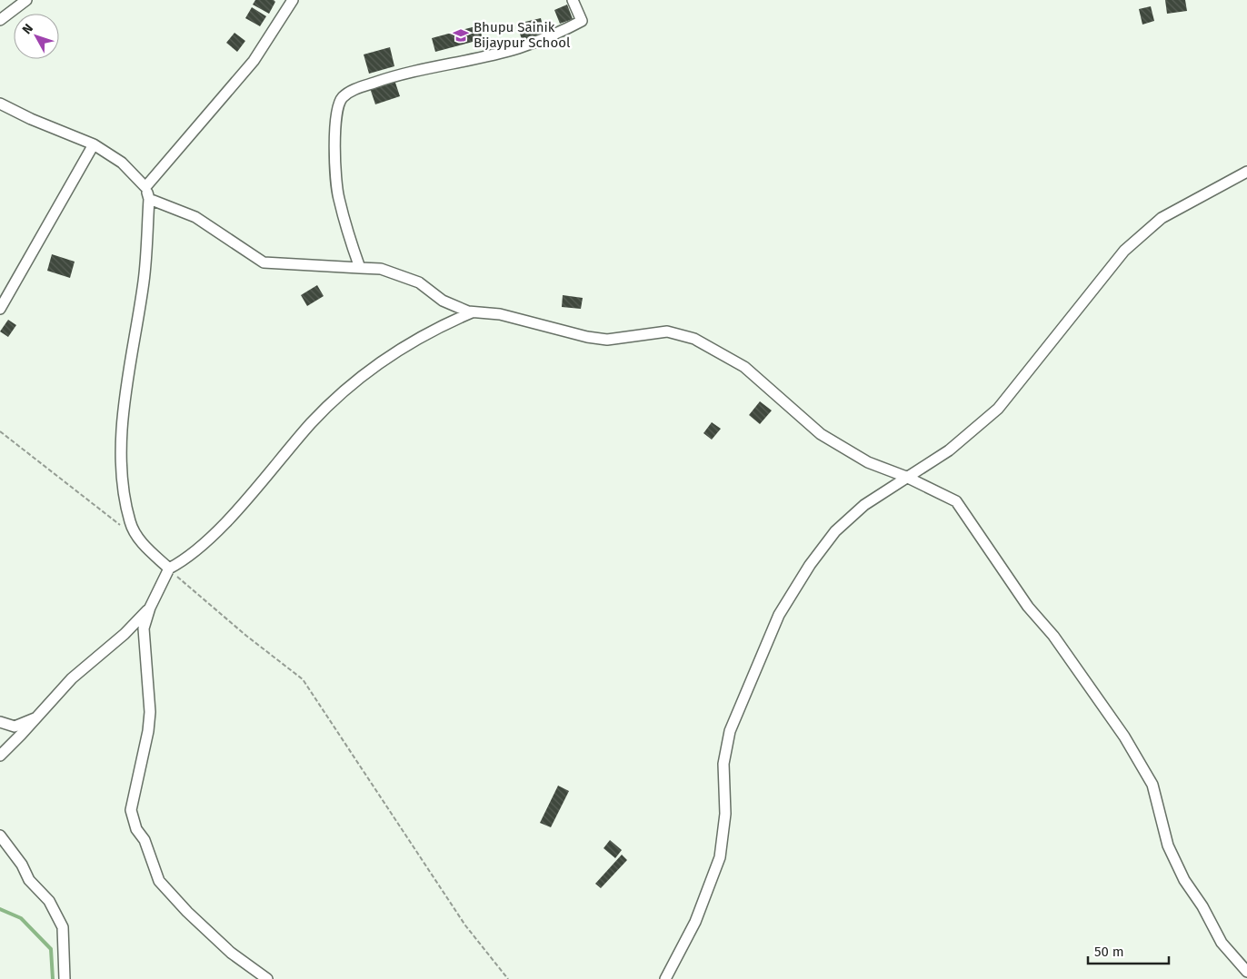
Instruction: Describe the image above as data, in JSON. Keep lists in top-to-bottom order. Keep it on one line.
{"places":{"school or university":["Bhupu Sainik Bijaypur School"]},"scale_bar":"50 m","north":"top left"}
